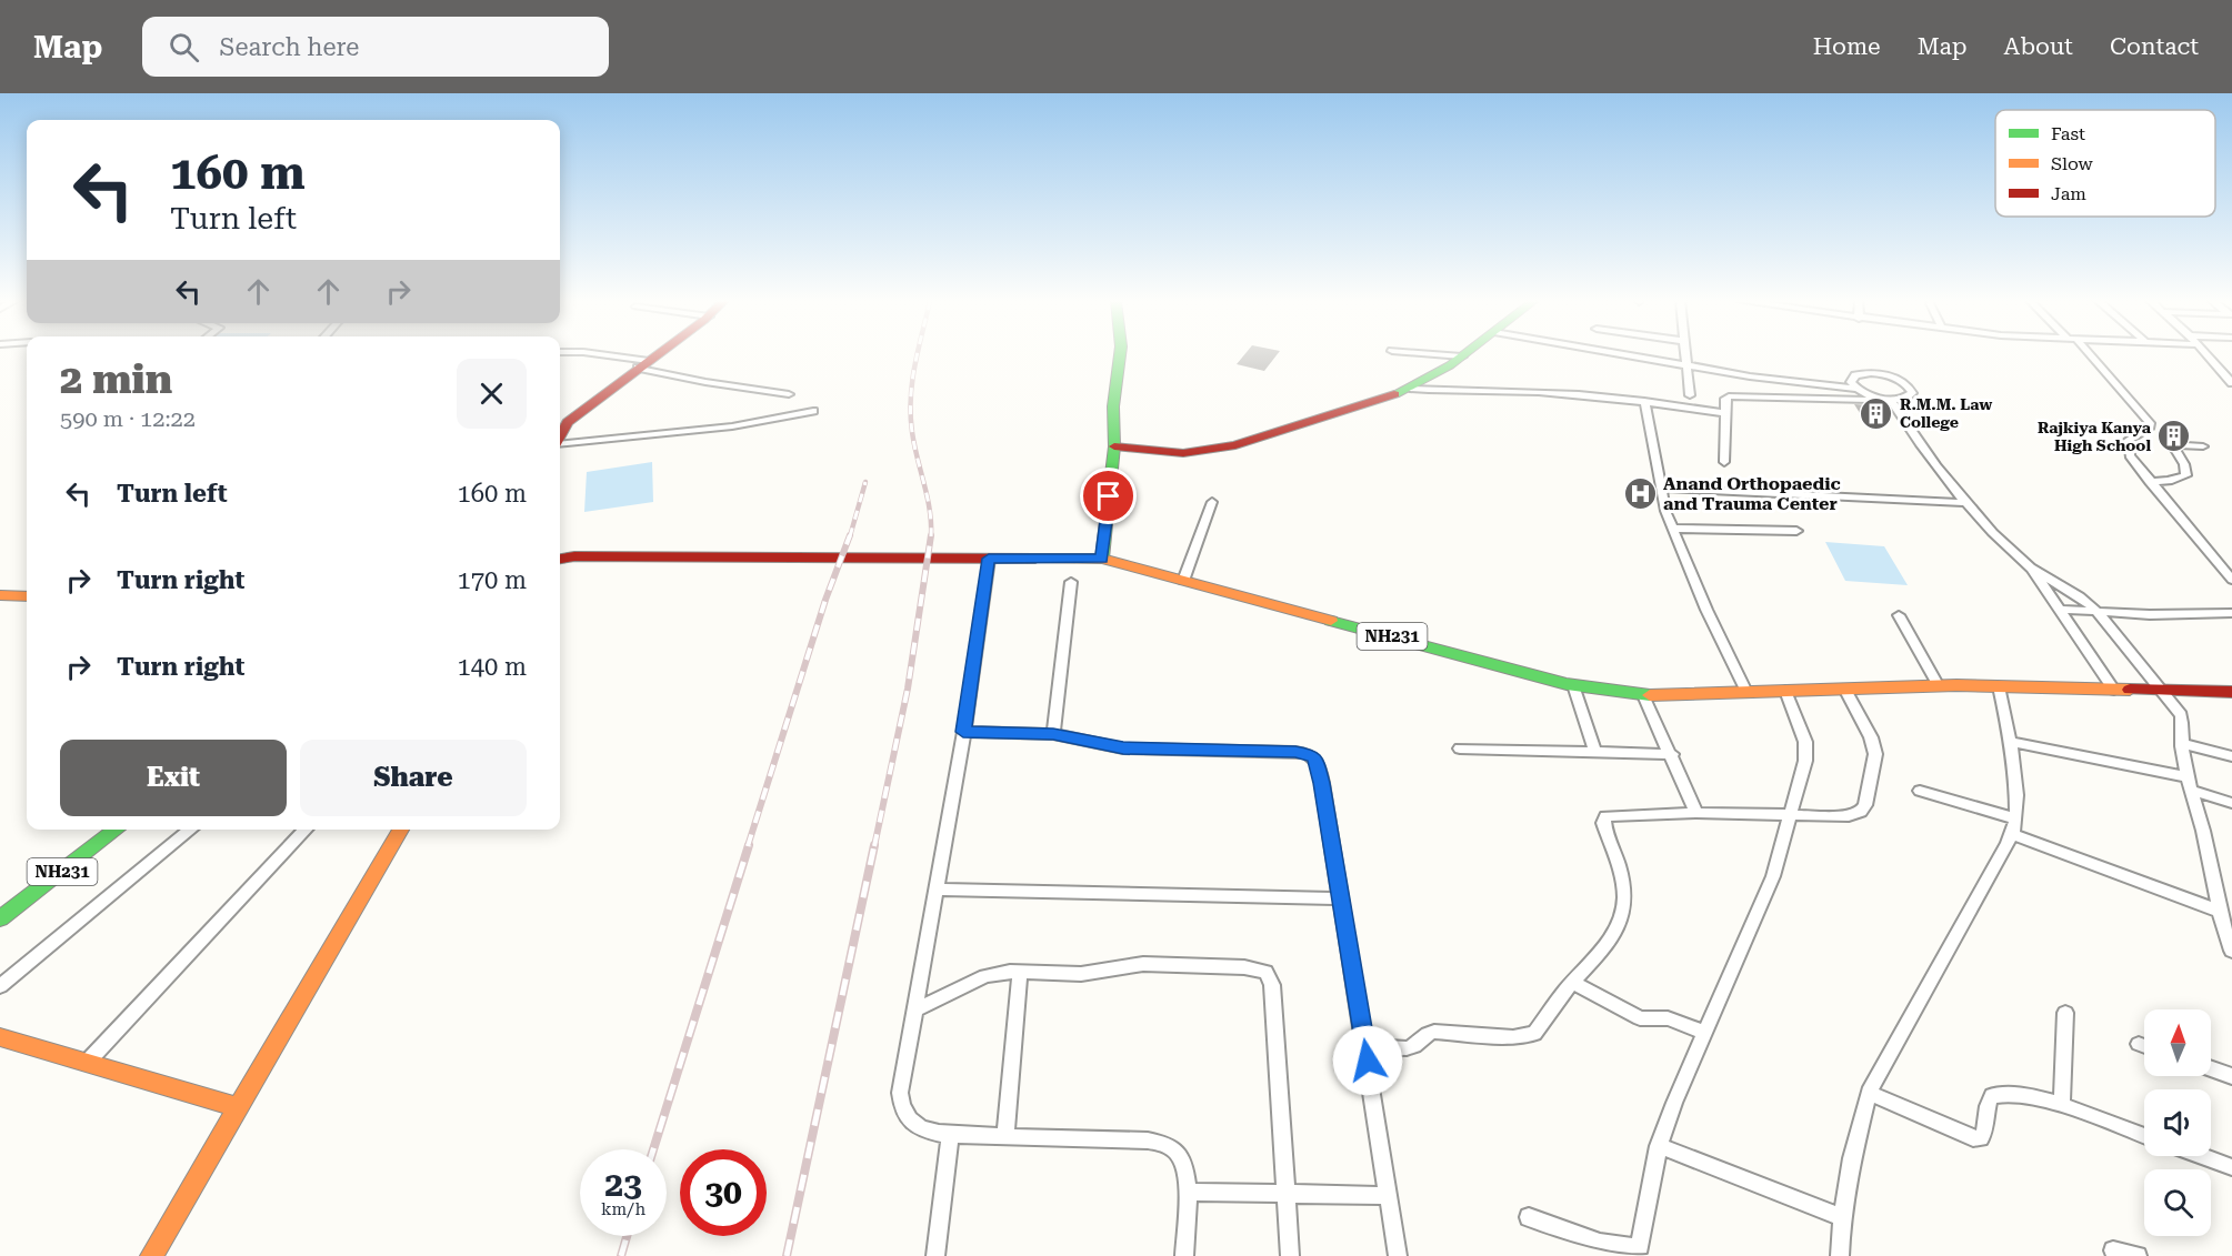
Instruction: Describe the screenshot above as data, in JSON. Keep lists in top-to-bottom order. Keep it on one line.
{"streets":{"main road":["NH231"]},"places":{"building":["R.M.M. Law College","Rajkiya Kanya High School"],"hospital":["Anand Orthopaedic and Trauma Center"]},"legend":["Fast","Slow","Jam"],"north":"top","page":{"header":"Map","search":"Search here","nav":["Home","Map","About","Contact"],"turn":["160 m","Turn left"],"heading":["2 min","590 m · 12:22"],"list":[{"name":"Turn left","value":"160 m"},{"name":"Turn right","value":"170 m"},{"name":"Turn right","value":"140 m"}],"buttons":["Exit","Share"],"speed":"23 km/h","limit":"30"}}
